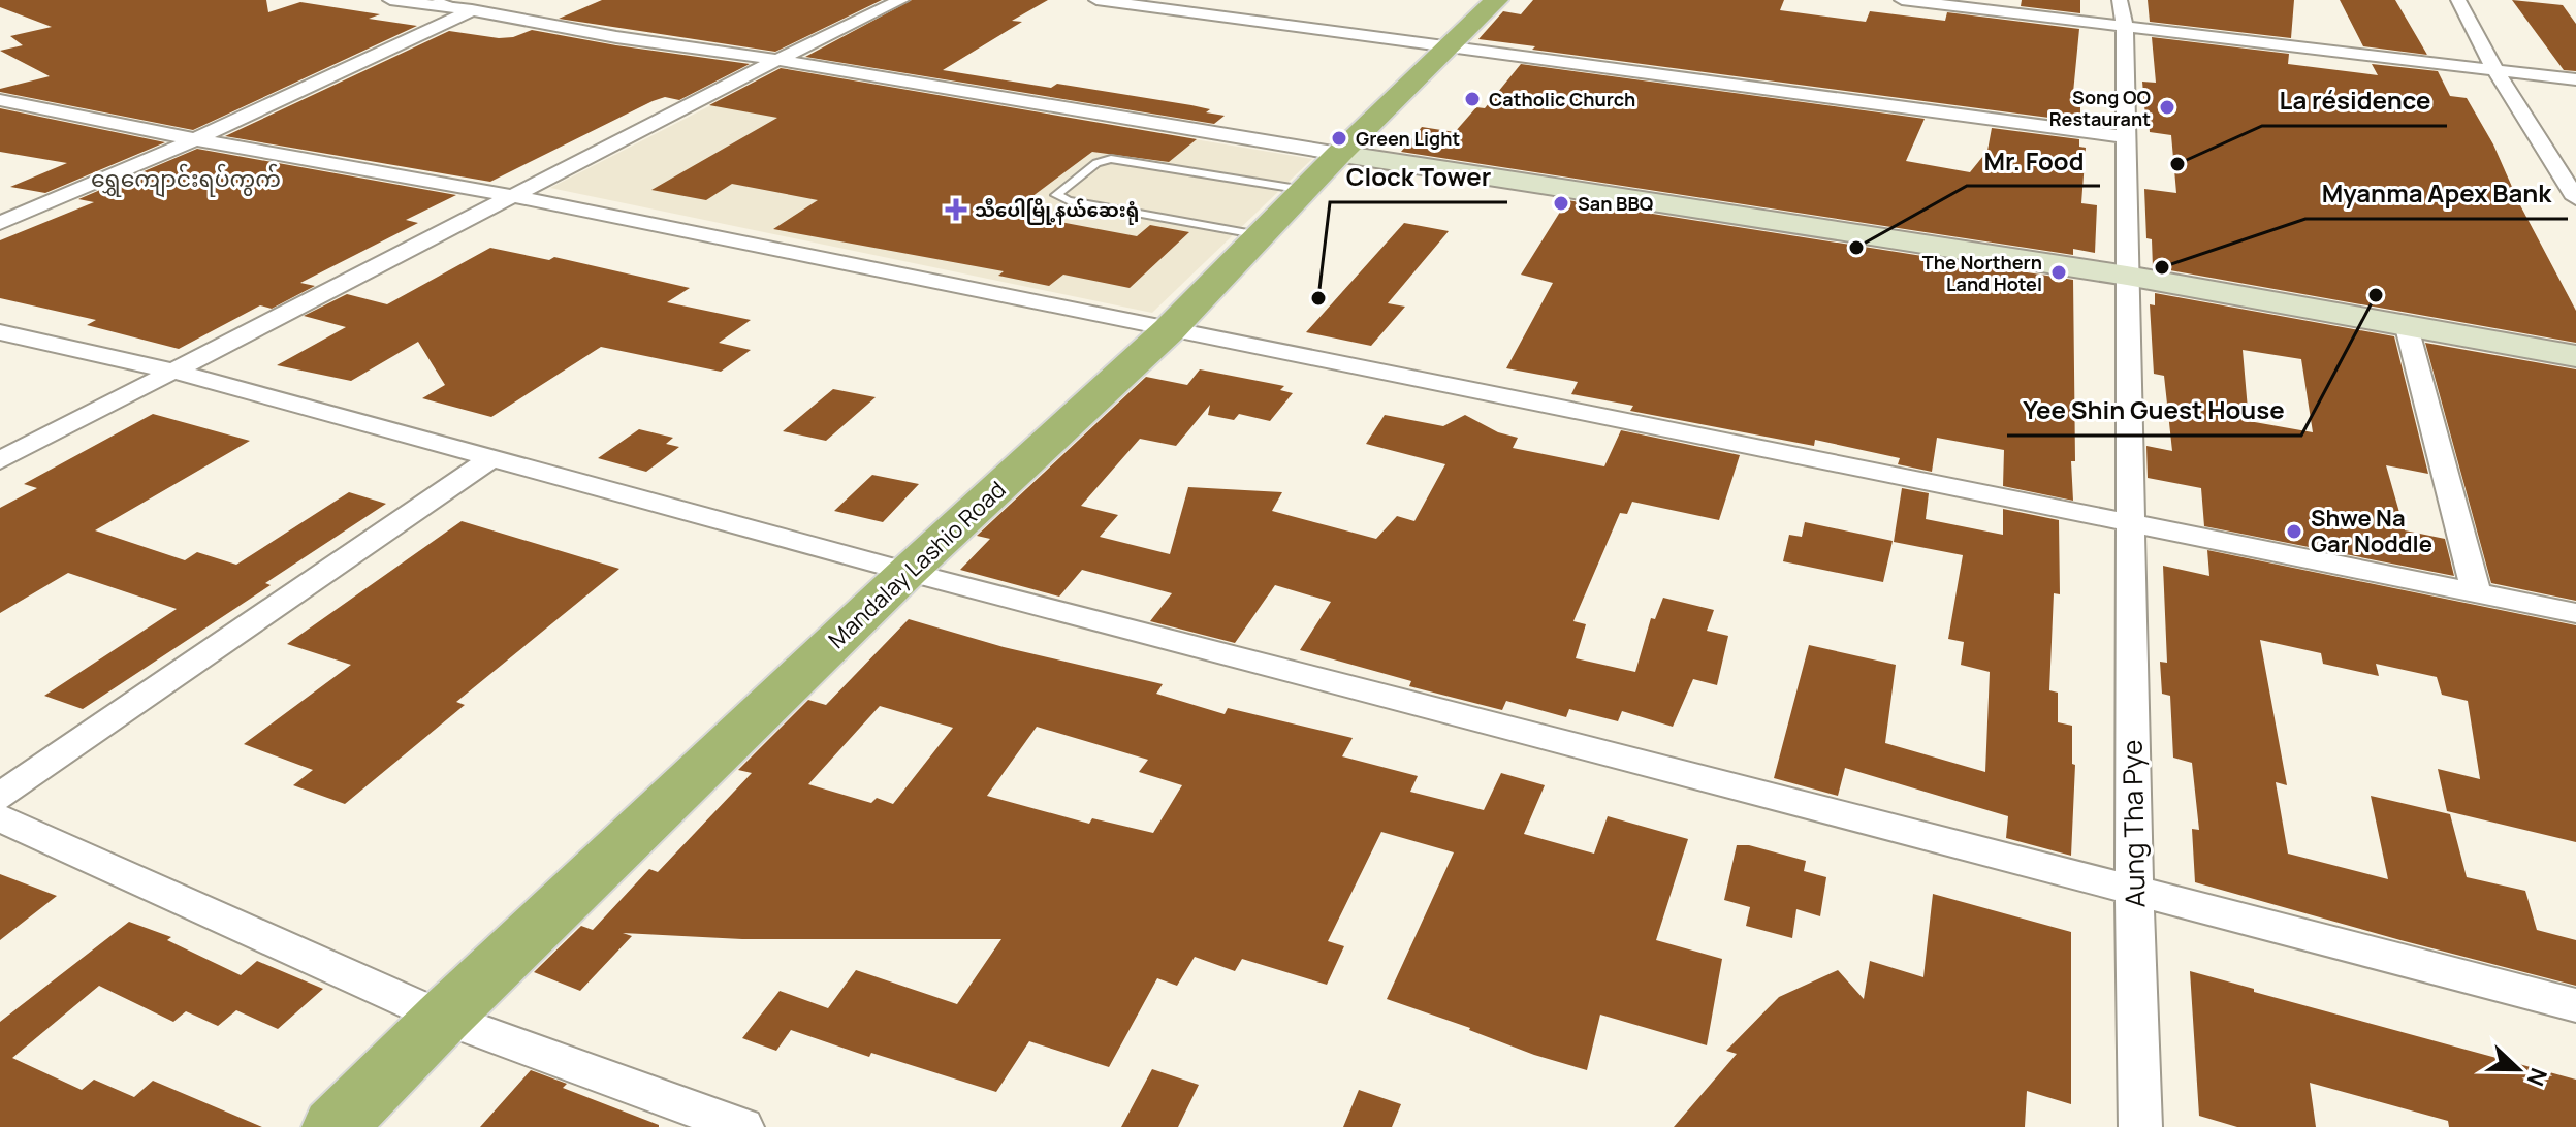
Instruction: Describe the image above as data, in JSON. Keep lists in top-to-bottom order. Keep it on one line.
{"streets":{"highway":["Mandalay Lashio Road"],"street":["Aung Tha Pye"]},"districts":["ရွှေကျောင်းရပ်ကွက်"],"places":{"other":["Catholic Church","Song OO Restaurant","Green Light","La résidence","San BBQ","Mr. Food","Myanma Apex Bank","The Northern Land Hotel","Yee Shin Guest House","Clock Tower","Shwe Na Gar Noddle"],"health":["သီပေါမြို့နယ်ဆေးရုံ"]},"north":"right"}
